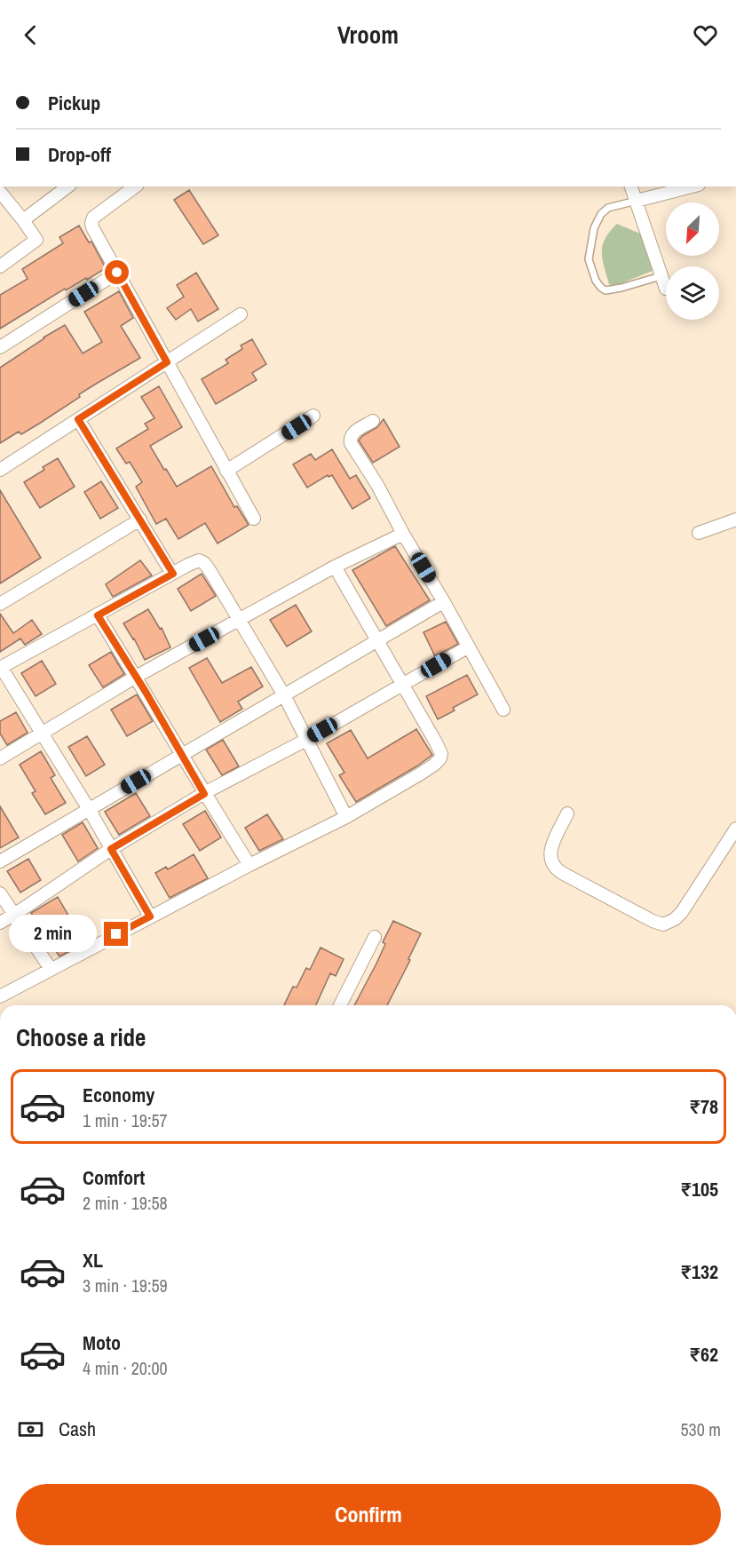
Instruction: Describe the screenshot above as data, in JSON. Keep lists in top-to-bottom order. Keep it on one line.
{"north":"bottom left","page":{"header":"Vroom","banner":["Pickup","Drop-off"],"bubble":"2 min","heading":"Choose a ride","list":[{"name":"Economy","note":"1 min · 19:57","value":"₹78"},{"name":"Comfort","note":"2 min · 19:58","value":"₹105"},{"name":"XL","note":"3 min · 19:59","value":"₹132"},{"name":"Moto","note":"4 min · 20:00","value":"₹62"}],"pay":["Cash","530 m"],"buttons":"Confirm"}}
